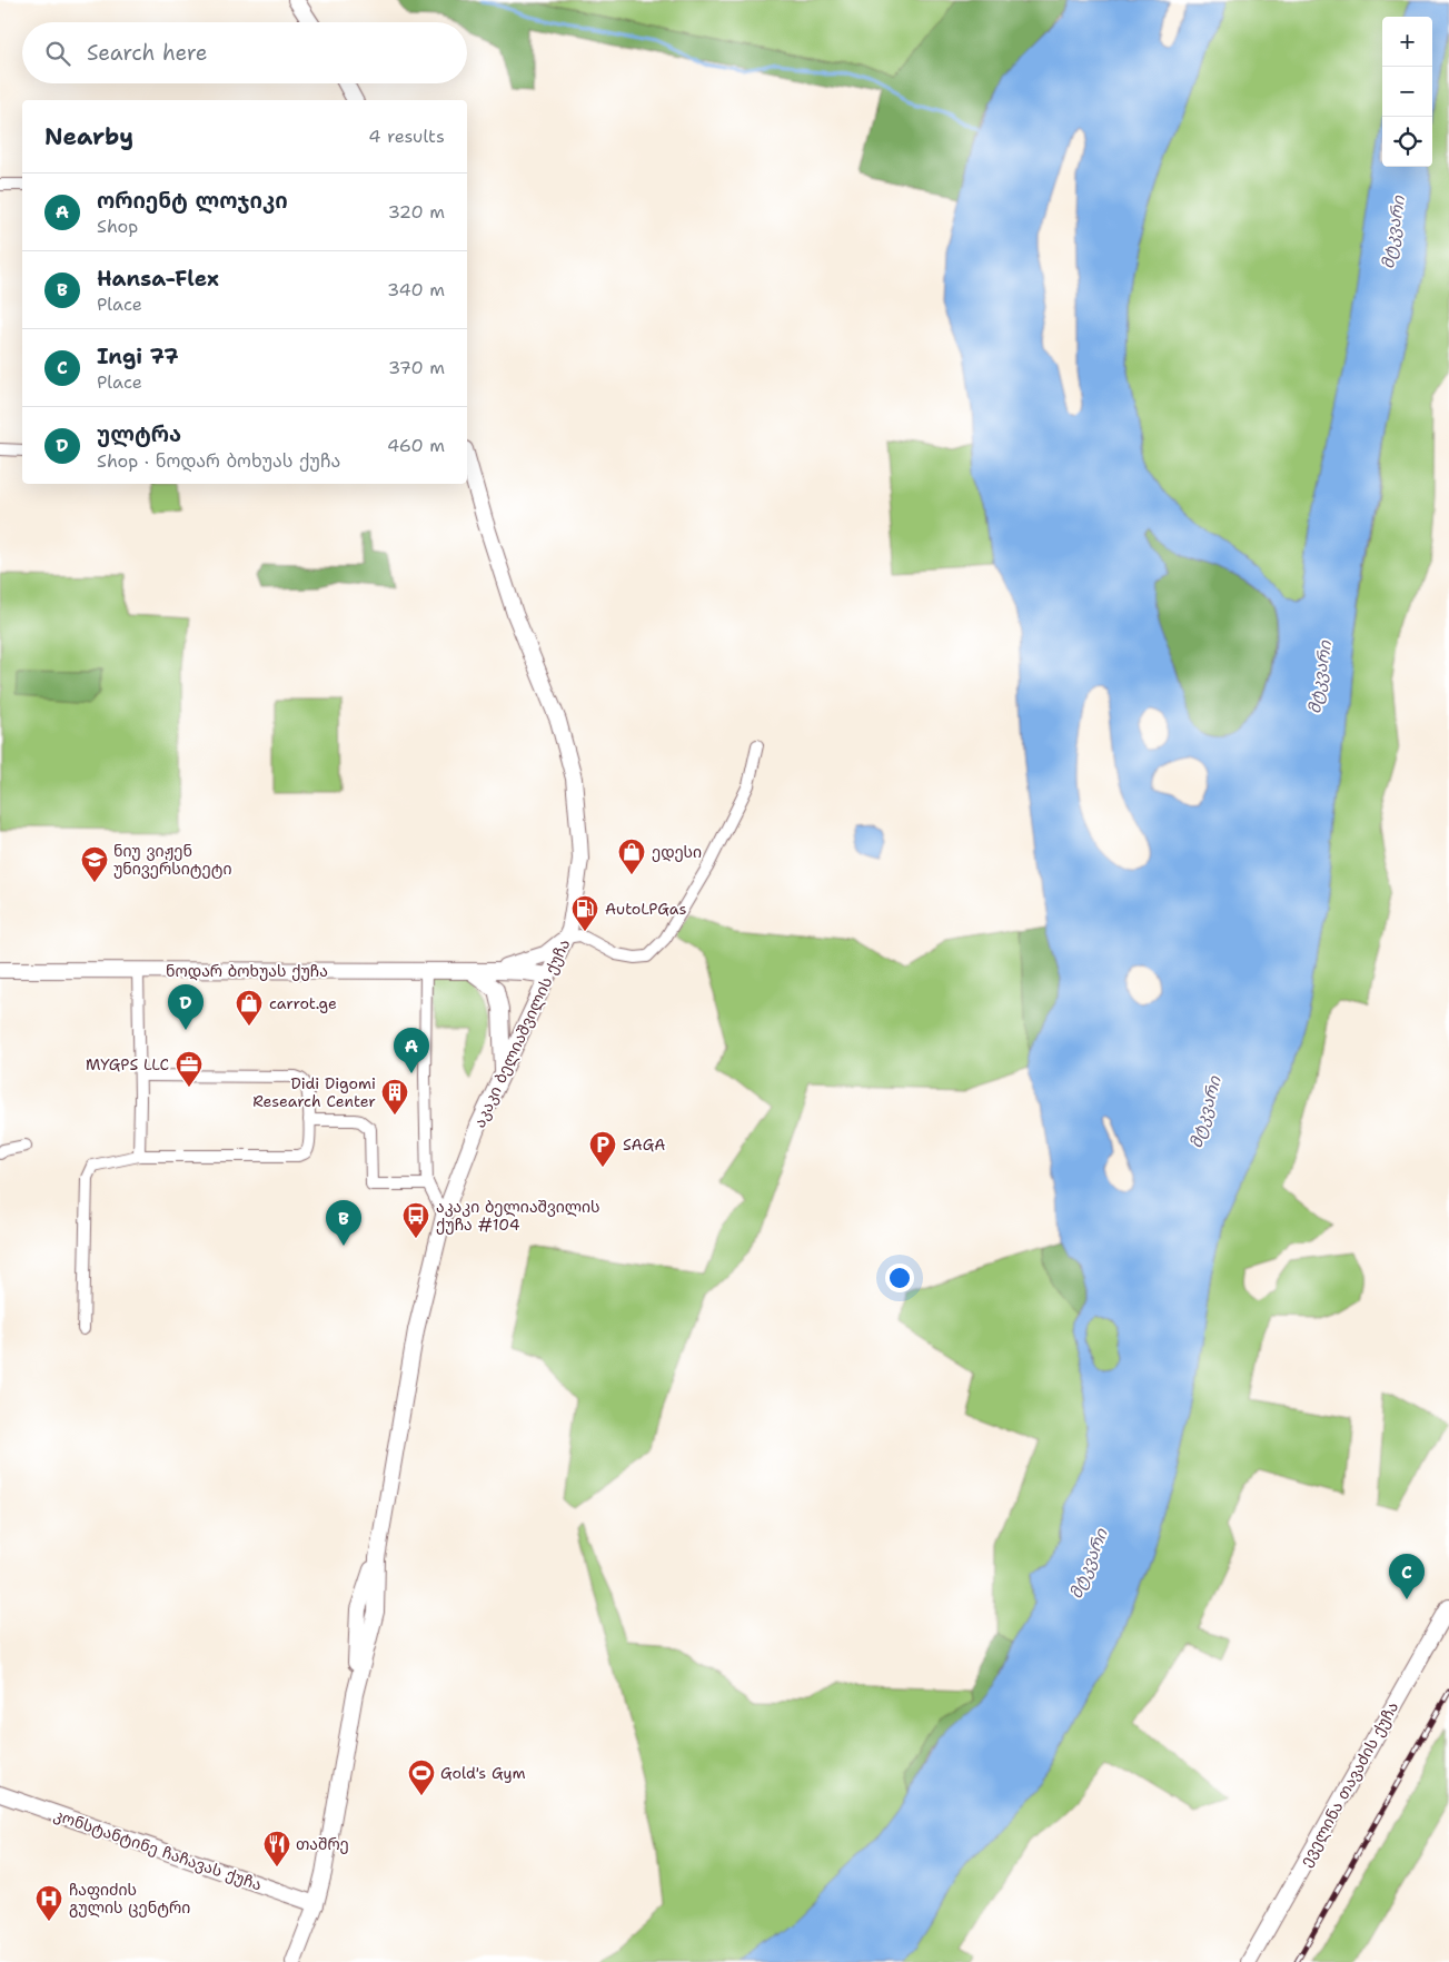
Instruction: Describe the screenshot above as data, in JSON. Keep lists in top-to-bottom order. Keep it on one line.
{"streets":{"main road":["ნოდარ ბოხუას ქუჩა","აკაკი ბელიაშვილის ქუჩა","ეველინა თავაძის ქუჩა","კონსტანტინე ჩაჩავას ქუჩა"]},"crossings":[["ნოდარ ბოხუას ქუჩა","აკაკი ბელიაშვილის ქუჩა"],["აკაკი ბელიაშვილის ქუჩა","კონსტანტინე ჩაჩავას ქუჩა"]],"water":["მტკვარი"],"places":{"shop":["ედესი","carrot.ge"],"school or university":["ნიუ ვიჟენ უნივერსიტეტი"],"fuel station":["AutoLPGas"],"office":["MYGPS LLC"],"building":["Didi Digomi Research Center"],"parking":["SAGA"],"bus stop":["აკაკი ბელიაშვილის ქუჩა #104"],"sports":["Gold's Gym"],"restaurant":["თაშრე"],"hospital":["ჩაფიძის გულის ცენტრი"]},"page":{"map_buttons":["+","−"],"search":"Search here","heading":["Nearby","4 results"],"list":[{"mark":"A","name":"ორიენტ ლოჯიკი","note":"Shop","value":"320 m"},{"mark":"B","name":"Hansa-Flex","note":"Place","value":"340 m"},{"mark":"C","name":"Ingi 77","note":"Place","value":"370 m"},{"mark":"D","name":"ულტრა","note":"Shop · ნოდარ ბოხუას ქუჩა","value":"460 m"}],"pins":["D","A","B","C"]}}
